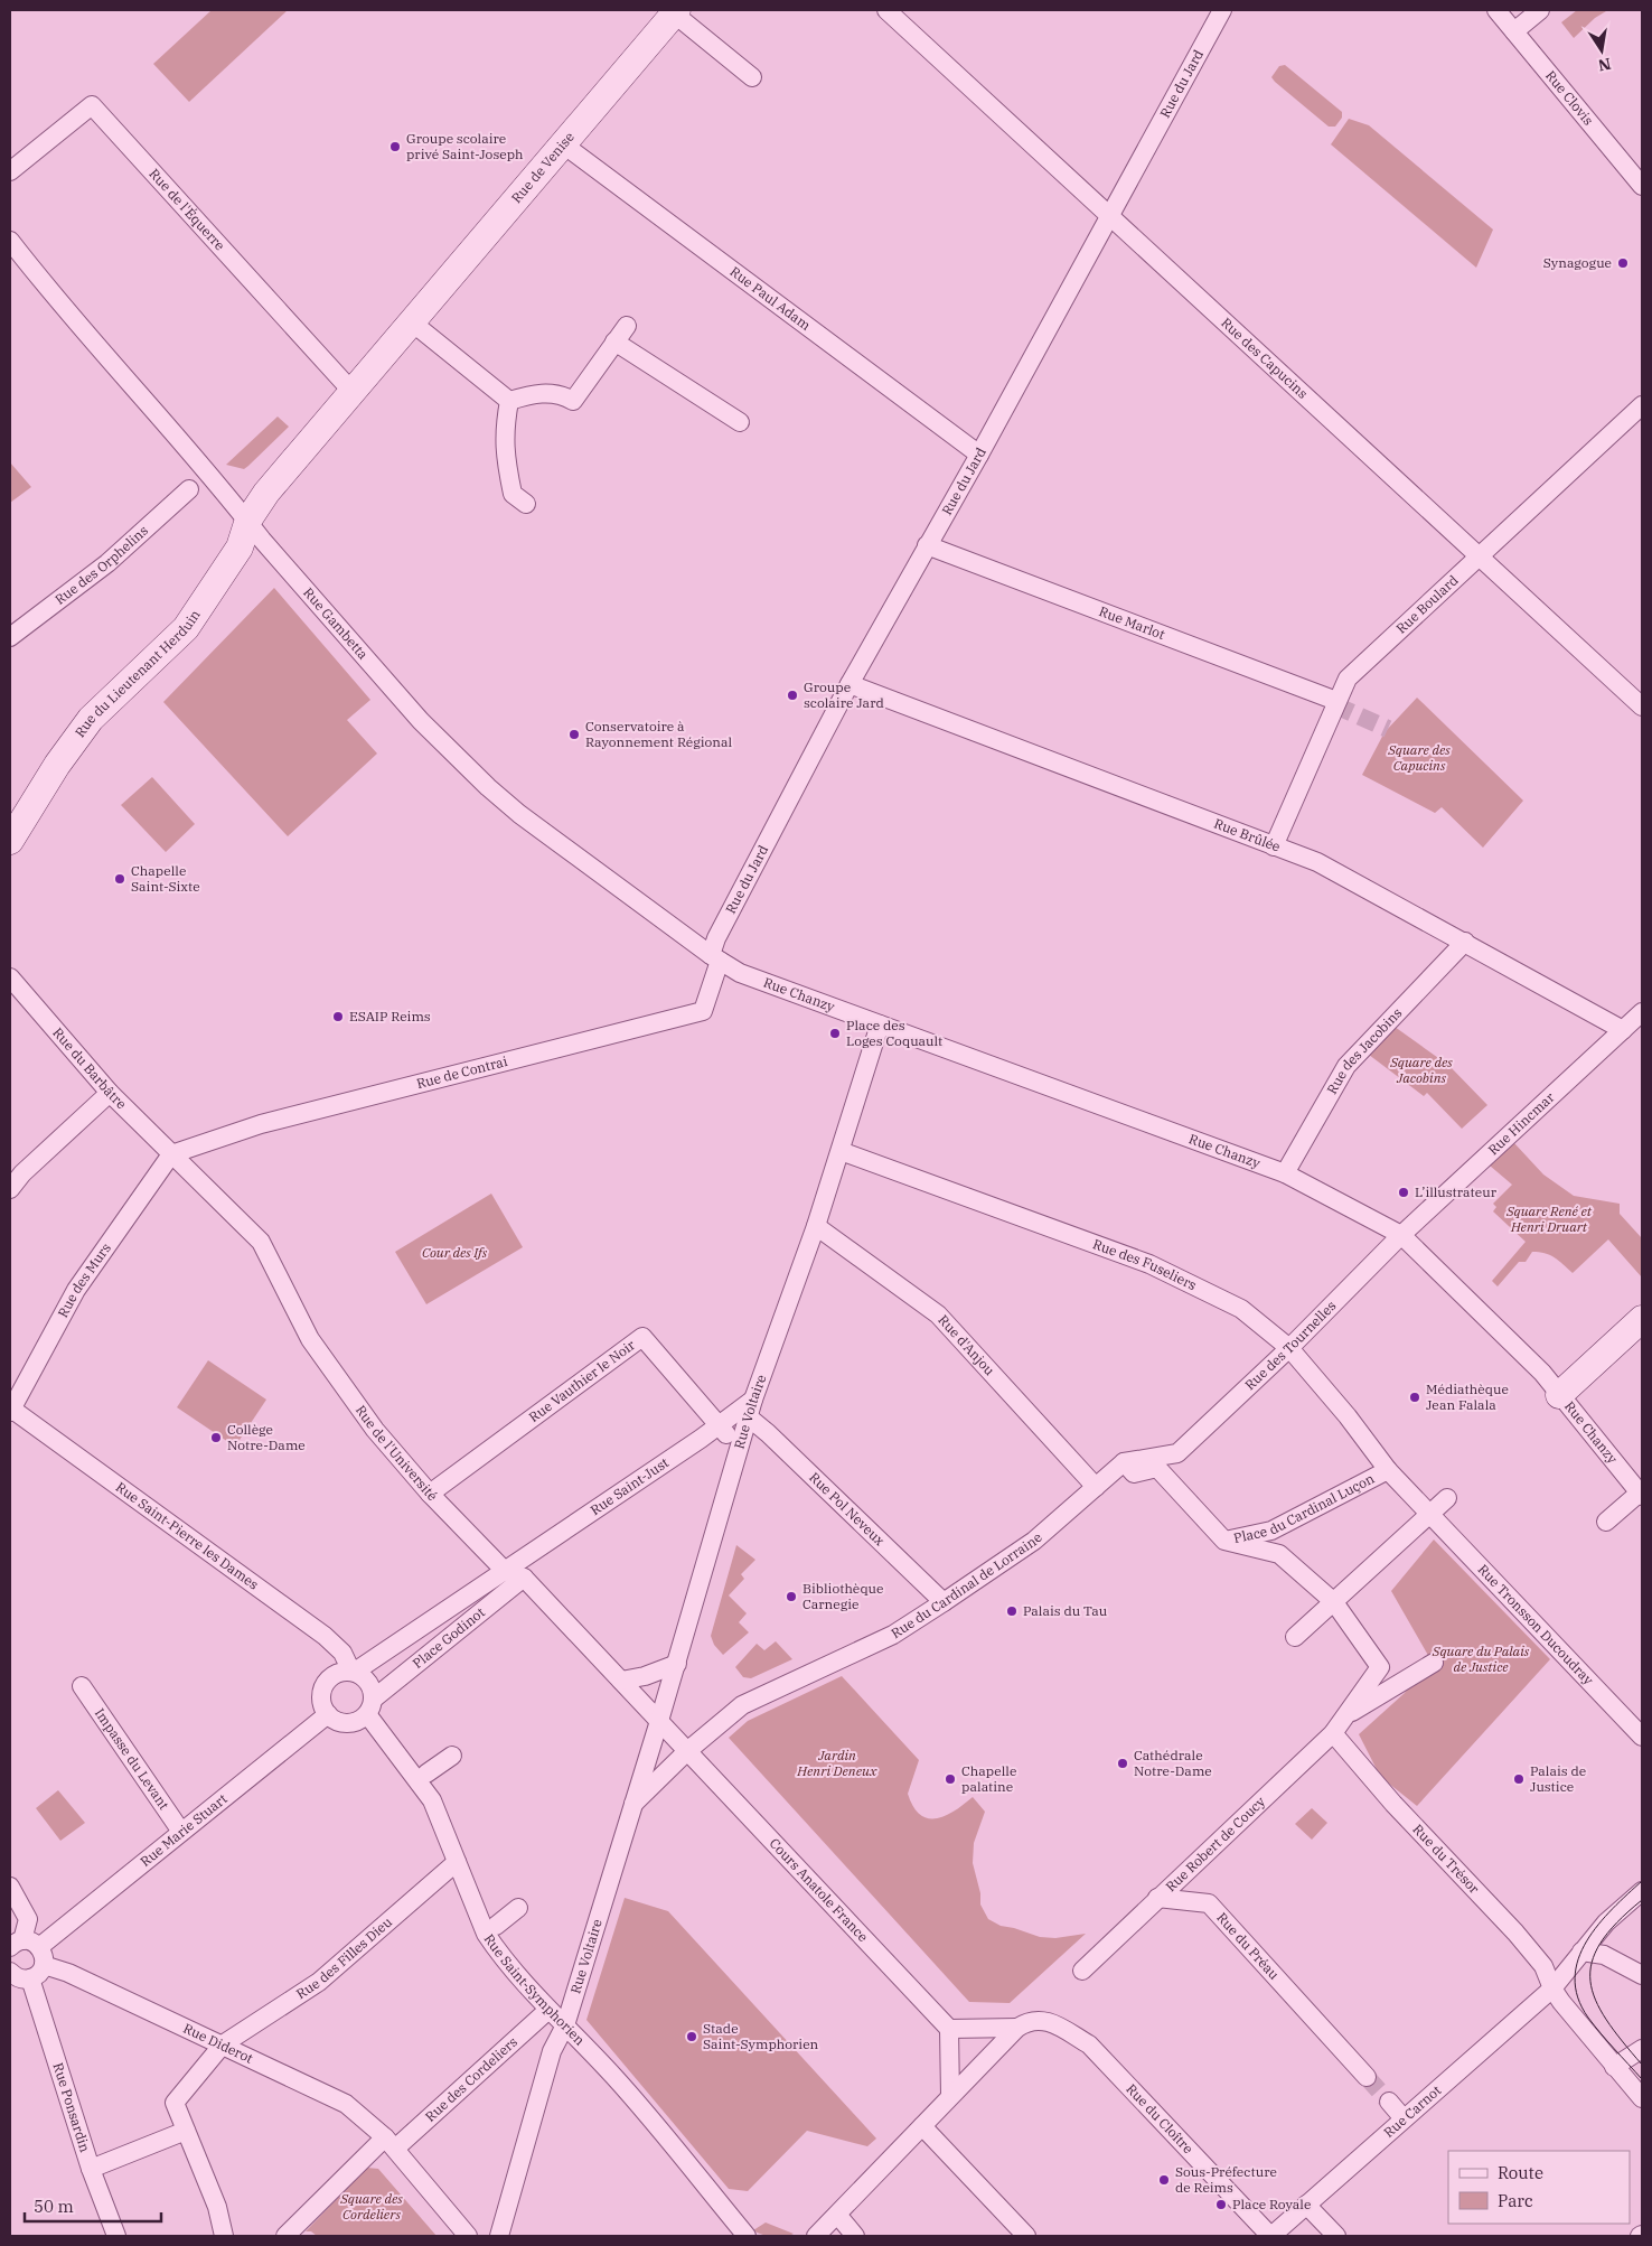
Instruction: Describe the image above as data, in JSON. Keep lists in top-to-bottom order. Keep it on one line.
{"streets":{"street":["Rue du Jard","Rue Clovis","Rue de Venise","Rue de l'Équerre","Rue Paul Adam","Rue des Capucins","Rue des Orphelins","Rue Boulard","Rue Gambetta","Rue Marlot","Rue du Lieutenant Herduin","Rue Brûlée","Rue Chanzy","Rue des Jacobins","Rue du Barbâtre","Rue de Contrai","Rue Hincmar","Rue des Fuseliers","Rue des Murs","Rue d'Anjou","Rue des Tournelles","Rue Vauthier le Noir","Rue Voltaire","Rue de l'Université","Rue Saint-Just","Place du Cardinal Luçon","Rue Pol Neveux","Rue Saint-Pierre les Dames","Rue du Cardinal de Lorraine","Rue Tronsson Ducoudray","Place Godinot","Impasse du Levant","Rue Marie Stuart","Rue Robert de Coucy","Rue du Trésor","Cours Anatole France","Rue du Préau","Rue des Filles Dieu","Rue Saint-Symphorien","Rue Diderot","Rue des Cordeliers","Rue Ponsardin","Rue Carnot","Rue du Cloître"]},"crossings":[["Rue du Jard","Rue Paul Adam"],["Rue du Jard","Rue des Capucins"],["Rue du Jard","Rue Gambetta"],["Rue du Jard","Rue Marlot"],["Rue du Jard","Rue Brûlée"],["Rue du Jard","Rue Chanzy"],["Rue du Jard","Rue de Contrai"],["Rue de Venise","Rue de l'Équerre"],["Rue de Venise","Rue Paul Adam"],["Rue de Venise","Rue Gambetta"],["Rue de Venise","Rue du Lieutenant Herduin"],["Rue des Capucins","Rue Boulard"],["Rue Boulard","Rue Marlot"],["Rue Boulard","Rue Brûlée"],["Rue Gambetta","Rue du Lieutenant Herduin"],["Rue Gambetta","Rue Chanzy"],["Rue Gambetta","Rue de Contrai"],["Rue Brûlée","Rue des Jacobins"],["Rue Brûlée","Rue Hincmar"],["Rue Chanzy","Rue des Jacobins"],["Rue Chanzy","Rue de Contrai"],["Rue Chanzy","Rue Hincmar"],["Rue Chanzy","Rue des Tournelles"],["Rue Chanzy","Rue Voltaire"],["Rue du Barbâtre","Rue de Contrai"],["Rue du Barbâtre","Rue des Murs"],["Rue du Barbâtre","Rue de l'Université"],["Rue de Contrai","Rue des Murs"],["Rue de Contrai","Rue de l'Université"],["Rue Hincmar","Rue des Tournelles"],["Rue des Fuseliers","Rue des Tournelles"],["Rue des Fuseliers","Rue Voltaire"],["Rue des Fuseliers","Place du Cardinal Luçon"],["Rue des Murs","Rue de l'Université"],["Rue des Murs","Rue Saint-Pierre les Dames"],["Rue d'Anjou","Rue Voltaire"],["Rue d'Anjou","Rue du Cardinal de Lorraine"],["Rue des Tournelles","Place du Cardinal Luçon"],["Rue des Tournelles","Rue du Cardinal de Lorraine"],["Rue Vauthier le Noir","Rue Voltaire"],["Rue Vauthier le Noir","Rue de l'Université"],["Rue Vauthier le Noir","Rue Saint-Just"],["Rue Voltaire","Rue de l'Université"],["Rue Voltaire","Rue Saint-Just"],["Rue Voltaire","Rue Pol Neveux"],["Rue Voltaire","Rue du Cardinal de Lorraine"],["Rue Voltaire","Cours Anatole France"],["Rue Voltaire","Rue Saint-Symphorien"],["Rue de l'Université","Rue Saint-Just"],["Rue de l'Université","Place Godinot"],["Rue de l'Université","Cours Anatole France"],["Rue Saint-Just","Rue Pol Neveux"],["Rue Saint-Just","Place Godinot"],["Place du Cardinal Luçon","Rue du Cardinal de Lorraine"],["Place du Cardinal Luçon","Rue Tronsson Ducoudray"],["Place du Cardinal Luçon","Rue Robert de Coucy"],["Rue Pol Neveux","Rue du Cardinal de Lorraine"],["Rue Saint-Pierre les Dames","Place Godinot"],["Rue Saint-Pierre les Dames","Rue Marie Stuart"],["Rue Saint-Pierre les Dames","Rue Saint-Symphorien"],["Rue du Cardinal de Lorraine","Cours Anatole France"],["Place Godinot","Rue Marie Stuart"],["Place Godinot","Rue Saint-Symphorien"],["Impasse du Levant","Rue Marie Stuart"],["Rue Marie Stuart","Rue Saint-Symphorien"],["Rue Robert de Coucy","Rue du Trésor"],["Rue Robert de Coucy","Rue du Préau"],["Rue du Trésor","Rue Carnot"],["Rue des Filles Dieu","Rue Saint-Symphorien"],["Rue des Filles Dieu","Rue Diderot"],["Rue Saint-Symphorien","Rue des Cordeliers"],["Rue Diderot","Rue des Cordeliers"],["Rue Carnot","Rue du Cloître"]],"parks":["Square des Capucins","Square des Jacobins","Square René et Henri Druart","Cour des Ifs","Square du Palais de Justice","Jardin Henri Deneux","Square des Cordeliers"],"places":["Groupe scolaire privé Saint-Joseph","Synagogue","Groupe scolaire Jard","Conservatoire à Rayonnement Régional","Chapelle Saint-Sixte","ESAIP Reims","Place des Loges Coquault","L’illustrateur","Médiathèque Jean Falala","Collège Notre-Dame","Bibliothèque Carnegie","Palais du Tau","Cathédrale Notre-Dame","Chapelle palatine","Palais de Justice","Stade Saint-Symphorien","Sous-Préfecture de Reims","Place Royale"],"legend":["Route","Parc"],"scale_bar":"50 m","north":"bottom"}
